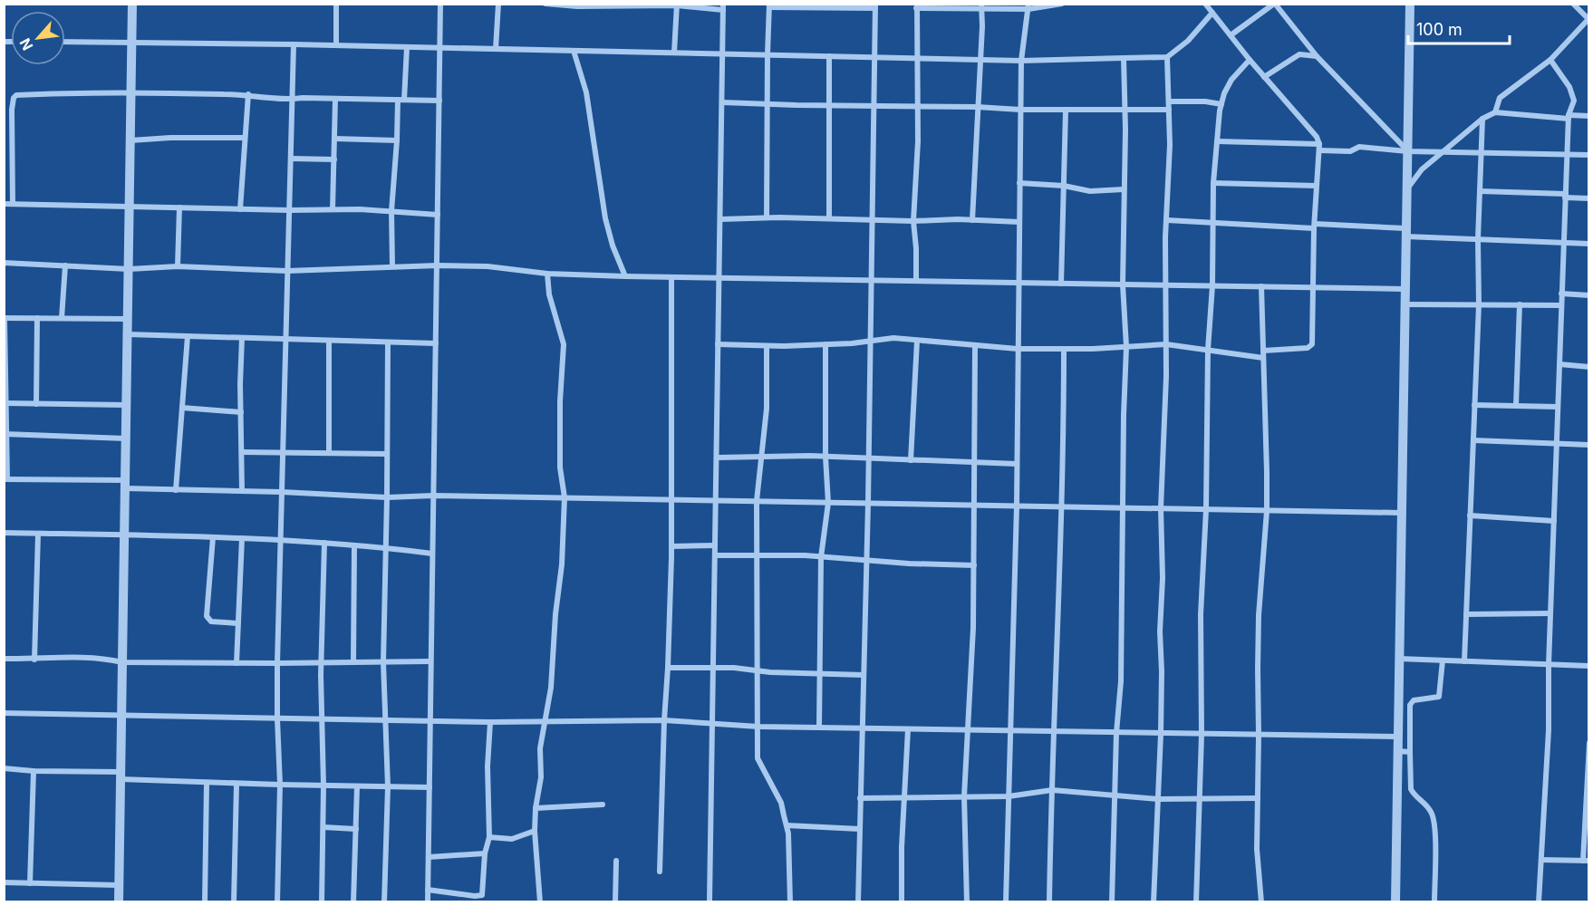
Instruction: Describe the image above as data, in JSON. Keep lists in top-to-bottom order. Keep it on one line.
{"scale_bar":"100 m","north":"bottom left"}
